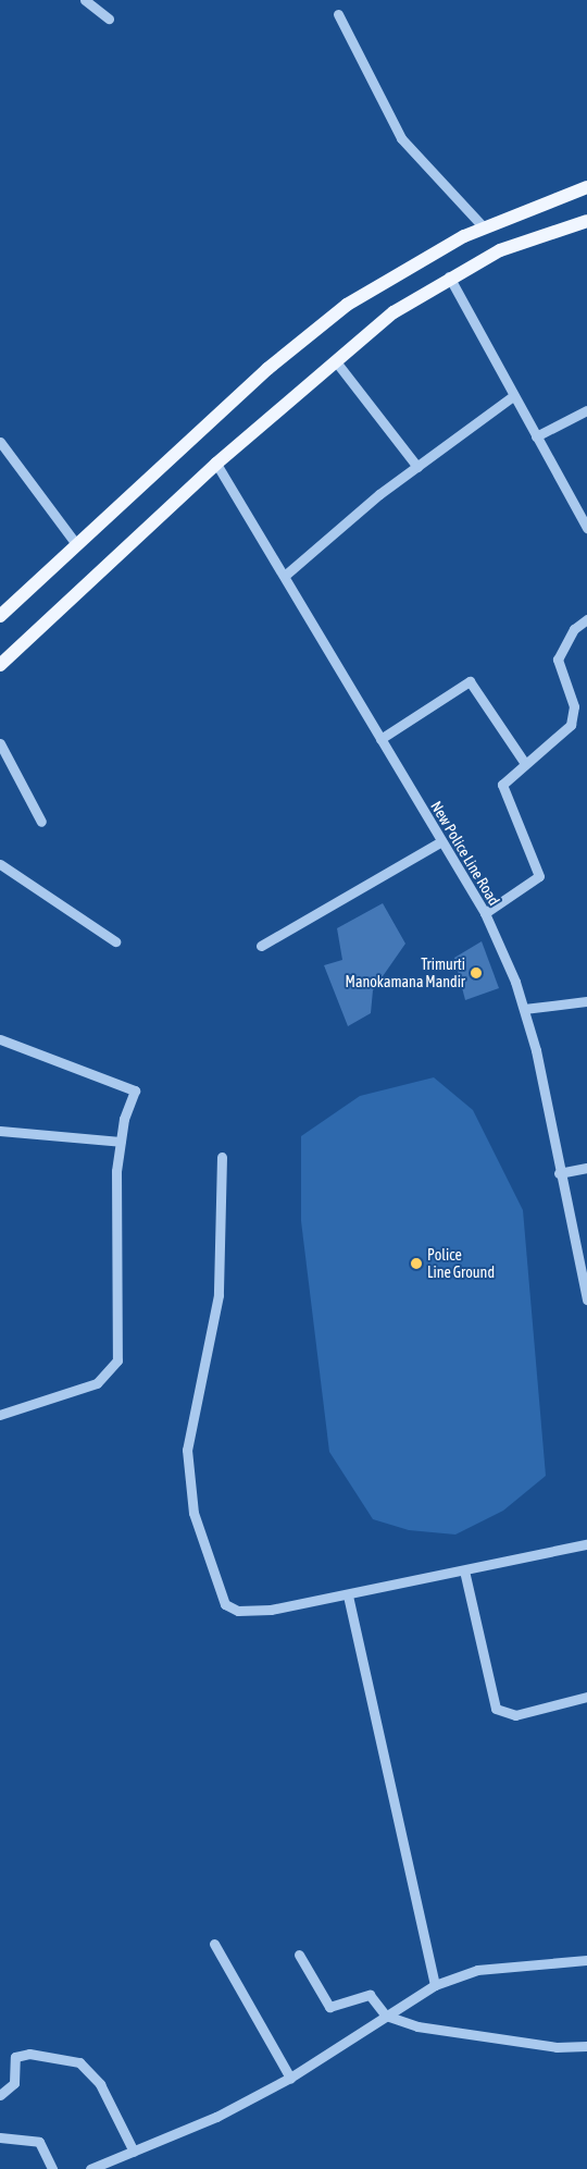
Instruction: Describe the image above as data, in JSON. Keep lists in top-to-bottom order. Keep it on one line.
{"streets":{"street":["New Police Line Road"]},"places":["Trimurti Manokamana Mandir","Police Line Ground"]}
